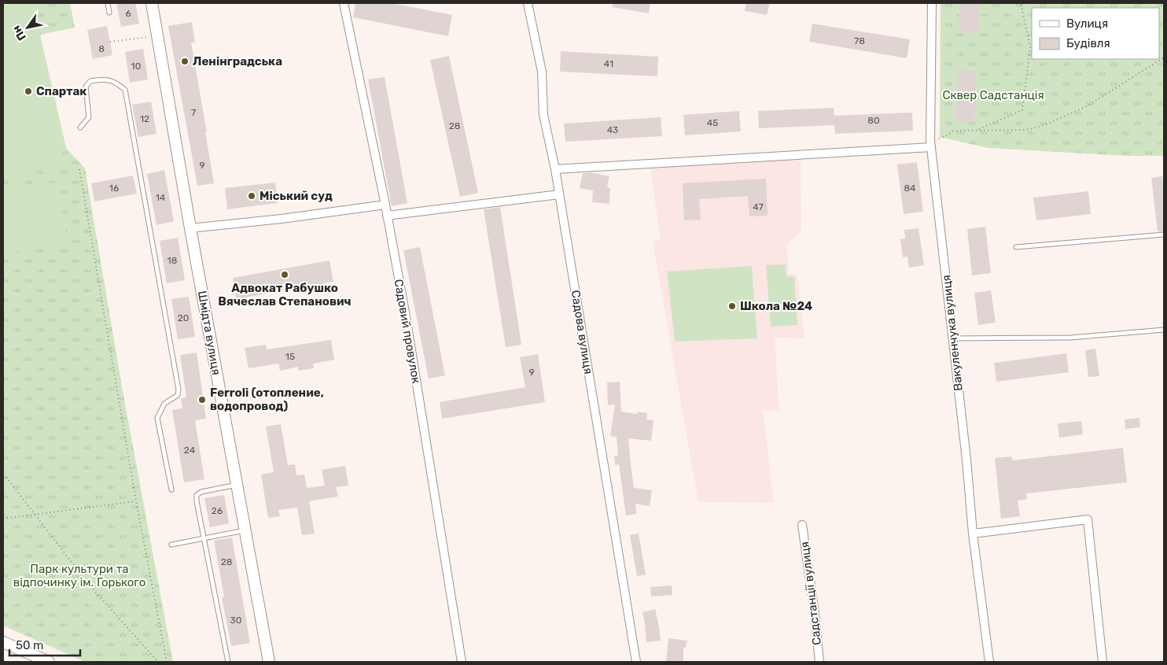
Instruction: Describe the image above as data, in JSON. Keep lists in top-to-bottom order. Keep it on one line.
{"streets":{"street":["Садовий провулок","Садова вулиця","Шмідта вулиця","Вакуленчука вулиця","Садстанції вулиця"]},"parks":["Сквер Садстанція","Парк культури та відпочинку ім. Горького"],"places":["Ленінградська","Спартак","Міський суд","Адвокат Рабушко Вячеслав Степанович","Школа №24","Ferroli (отопление, водопровод)"],"house_numbers":["6","78","8","41","10","7","12","80","45","28","43","9","16","84","14","47","18","20","15","9","24","26","28","30"],"legend":["Вулиця","Будівля"],"scale_bar":"50 m","north":"bottom left"}
